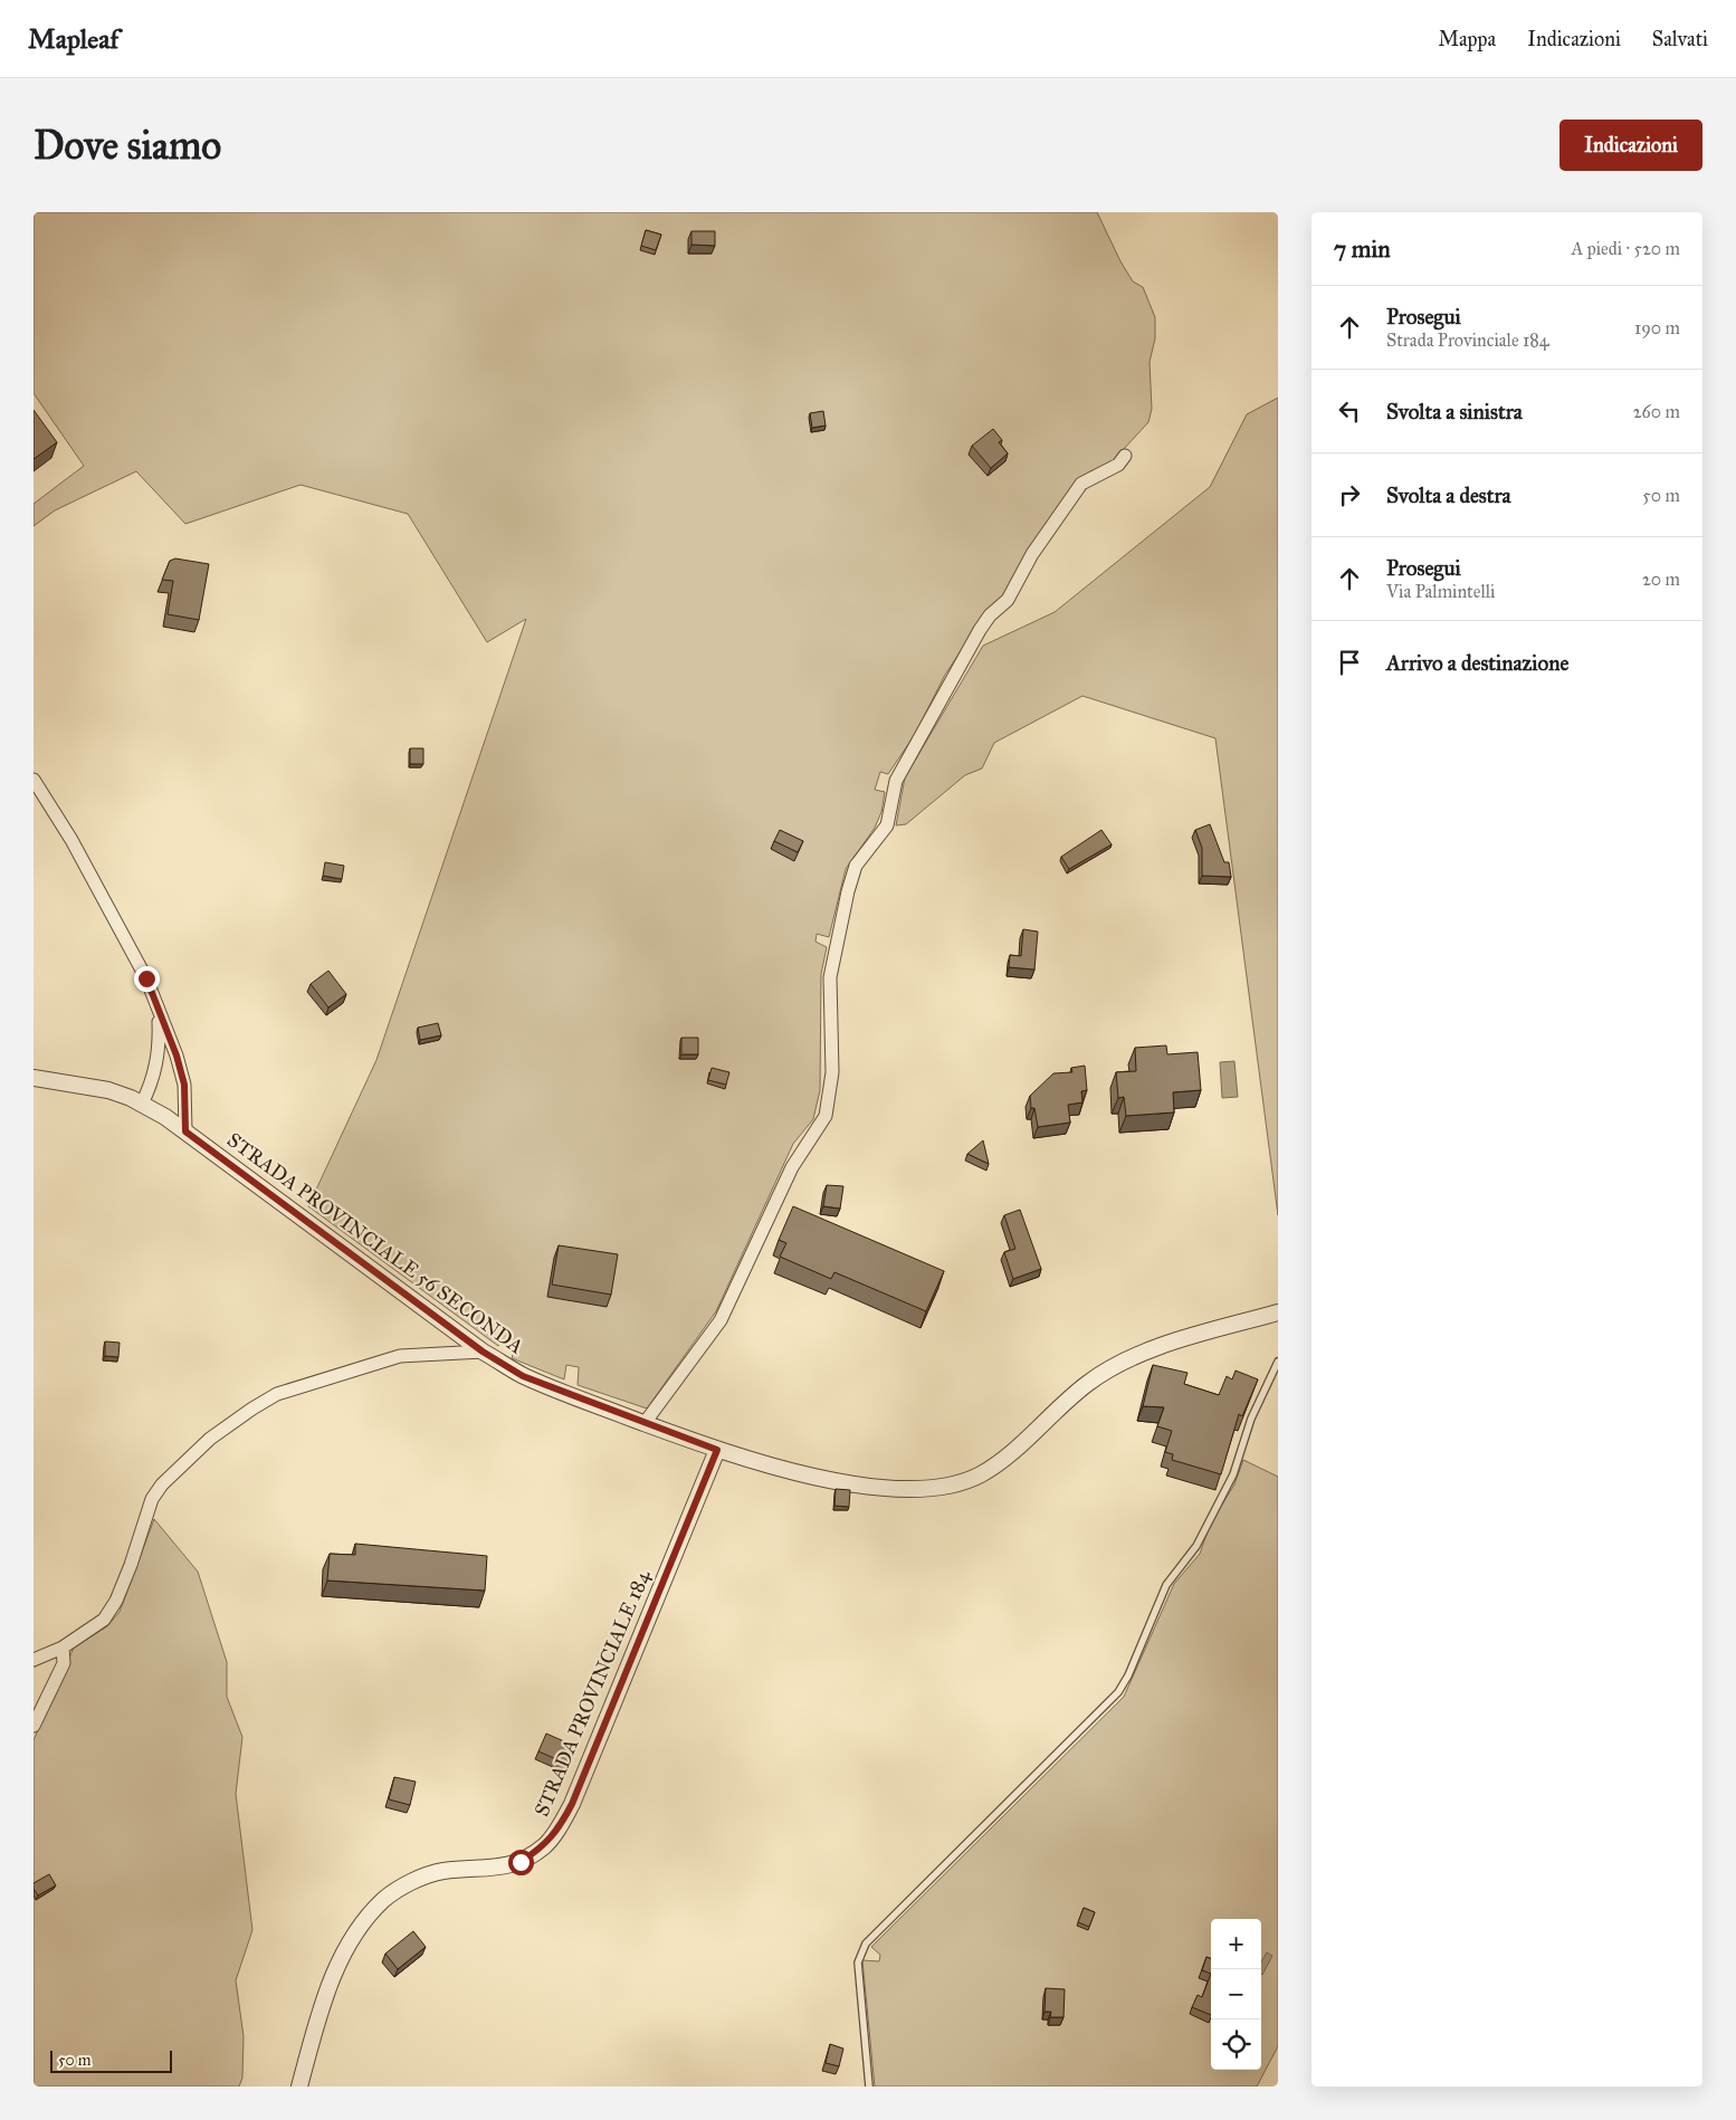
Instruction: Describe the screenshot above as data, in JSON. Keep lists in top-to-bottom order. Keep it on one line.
{"streets":{"street":["STRADA PROVINCIALE 56 SECONDA","STRADA PROVINCIALE 184"]},"crossings":[["STRADA PROVINCIALE 56 SECONDA","STRADA PROVINCIALE 184"]],"scale_bar":"50 m","page":{"header":"Mapleaf","nav":["Mappa","Indicazioni","Salvati"],"buttons":"Indicazioni","title":"Dove siamo","heading":["7 min","A piedi · 520 m"],"list":[["Prosegui","Strada Provinciale 184","190 m"],["Svolta a sinistra","260 m"],["Svolta a destra","50 m"],["Prosegui","Via Palmintelli","20 m"],"Arrivo a destinazione"],"map_buttons":["+","−"],"scale":"50 m"}}
